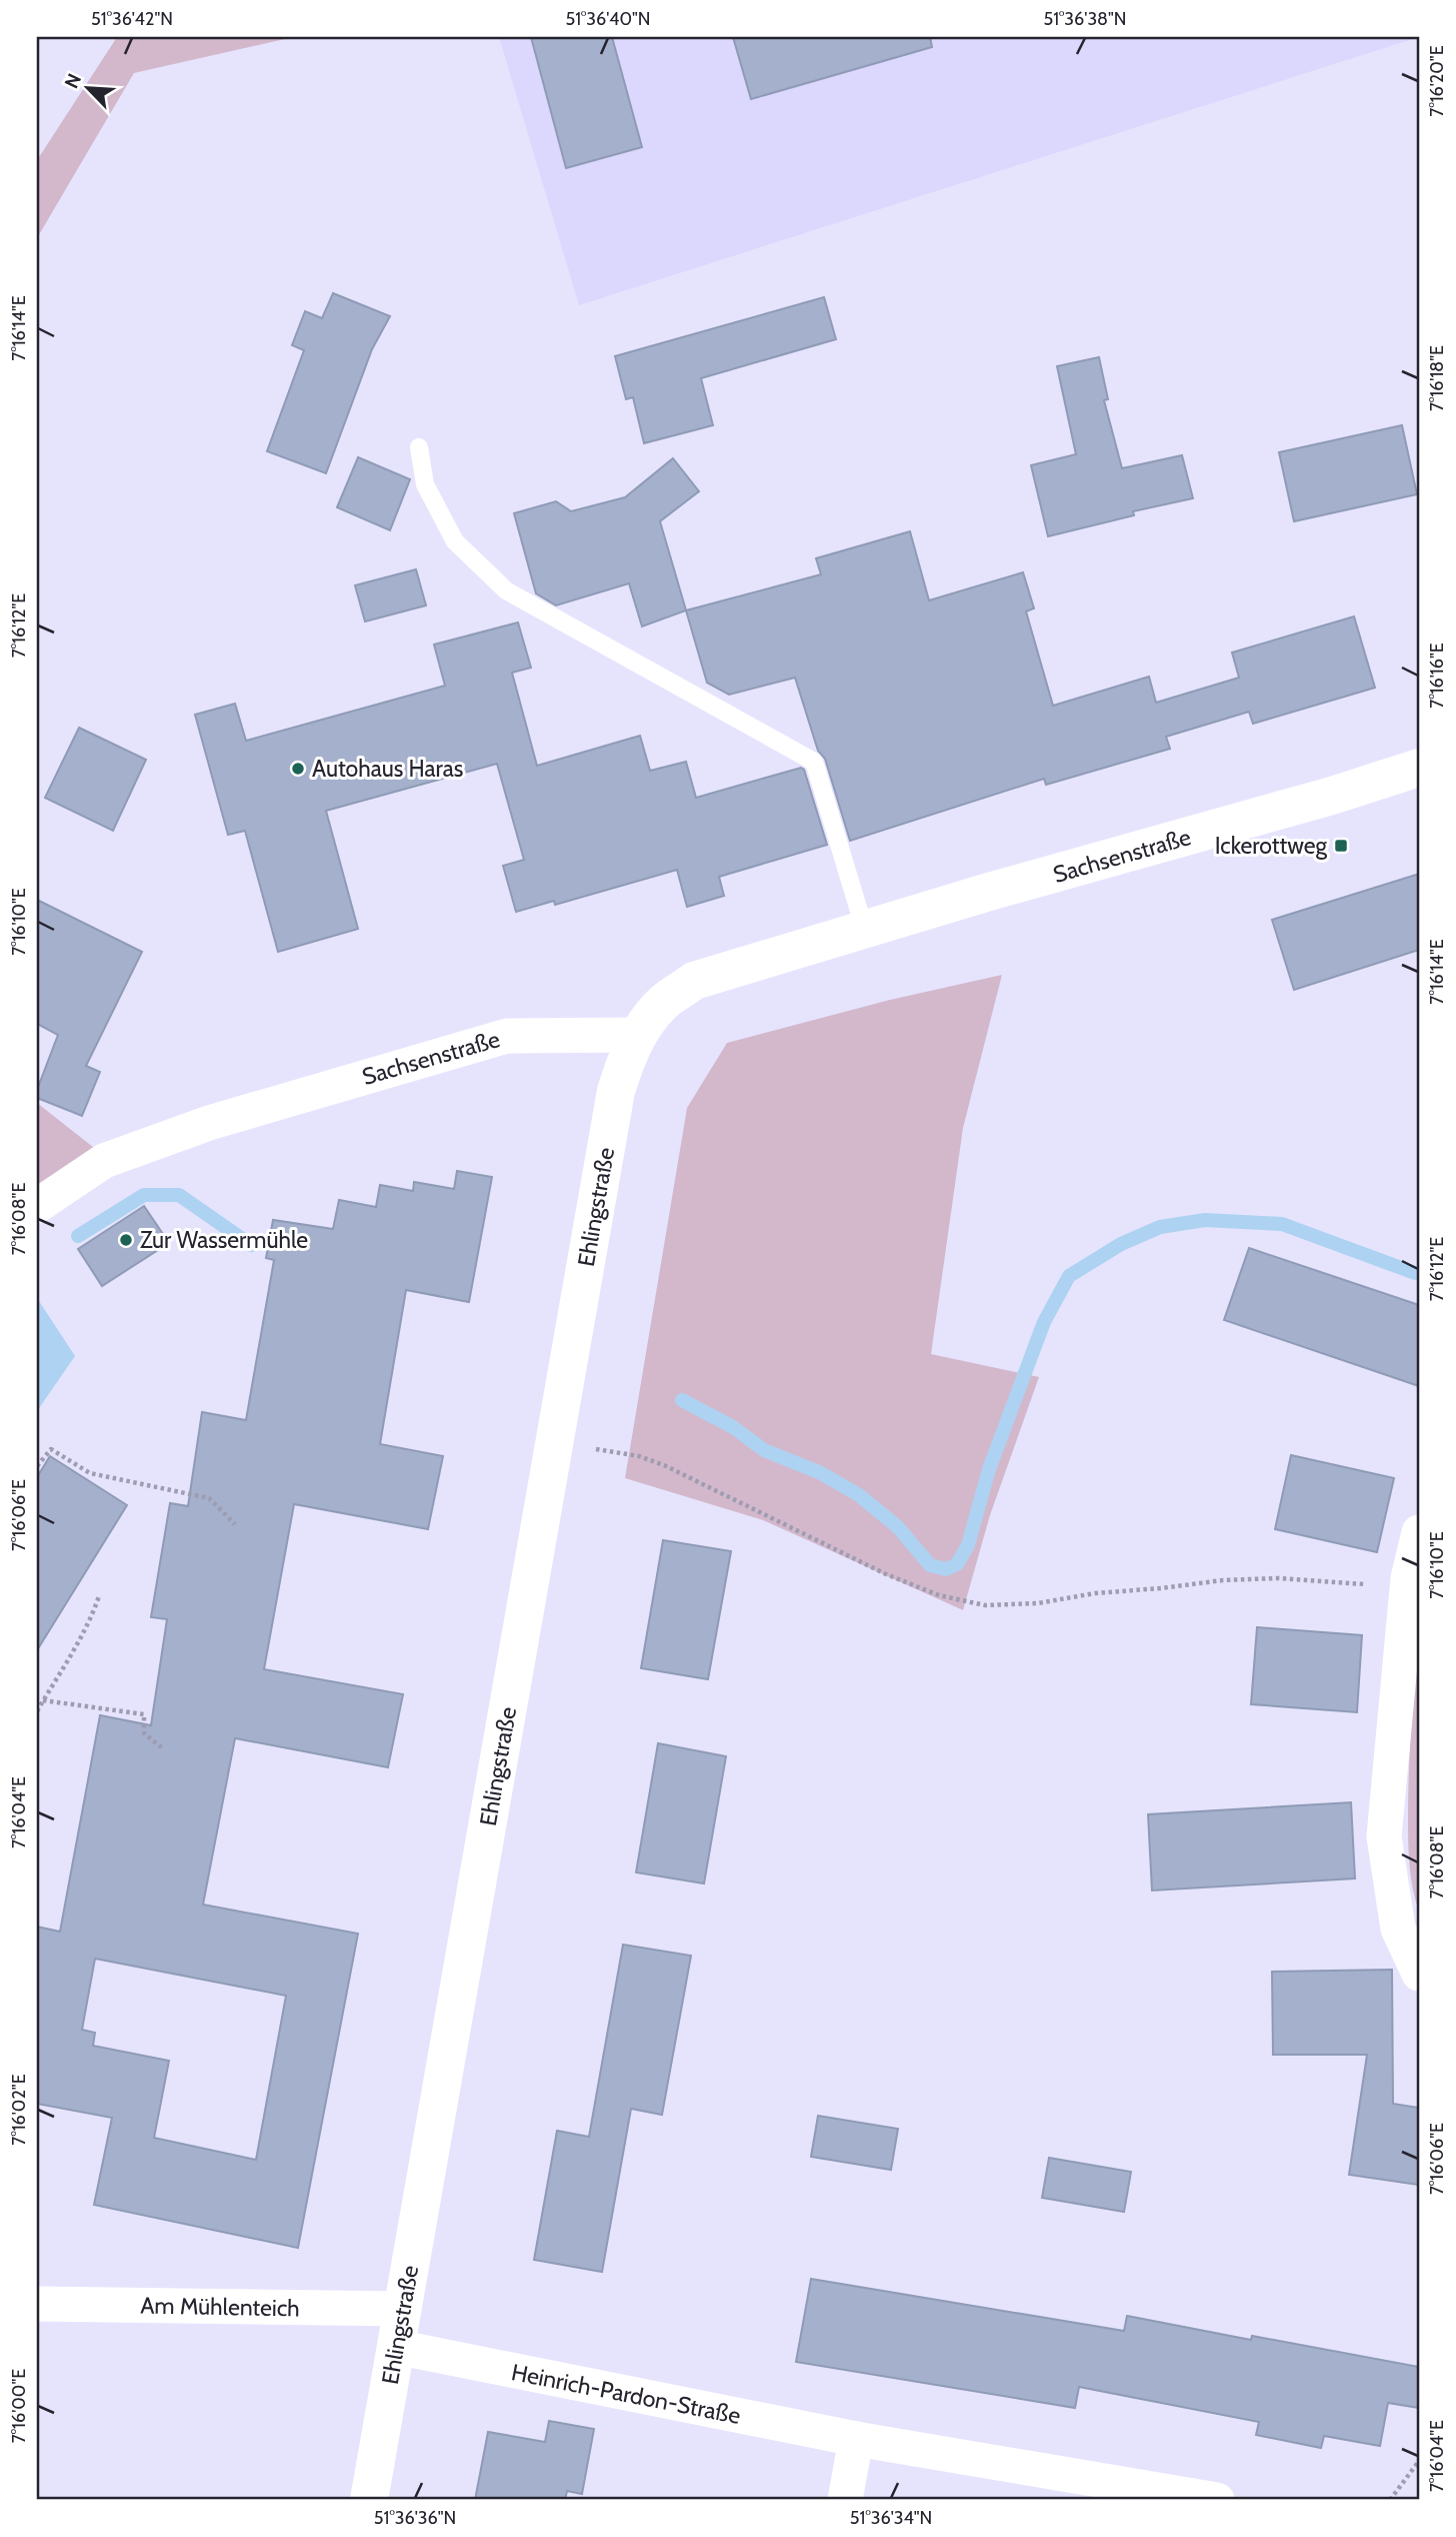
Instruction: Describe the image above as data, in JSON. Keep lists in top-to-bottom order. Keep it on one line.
{"streets":{"street":["Sachsenstraße","Ehlingstraße","Am Mühlenteich","Heinrich-Pardon-Straße"]},"crossings":[["Sachsenstraße","Ehlingstraße"],["Ehlingstraße","Am Mühlenteich"],["Ehlingstraße","Heinrich-Pardon-Straße"]],"places":{"other":["Autohaus Haras","Zur Wassermühle"],"transit":["Ickerottweg"]},"north":"top left","coordinates":["51°36'42\"N","51°36'40\"N","51°36'38\"N","7°16'20\"E","7°16'14\"E","7°16'18\"E","7°16'12\"E","7°16'16\"E","7°16'10\"E","7°16'08\"E","7°16'06\"E","7°16'04\"E","7°16'02\"E","7°16'00\"E","51°36'36\"N","51°36'34\"N"]}
